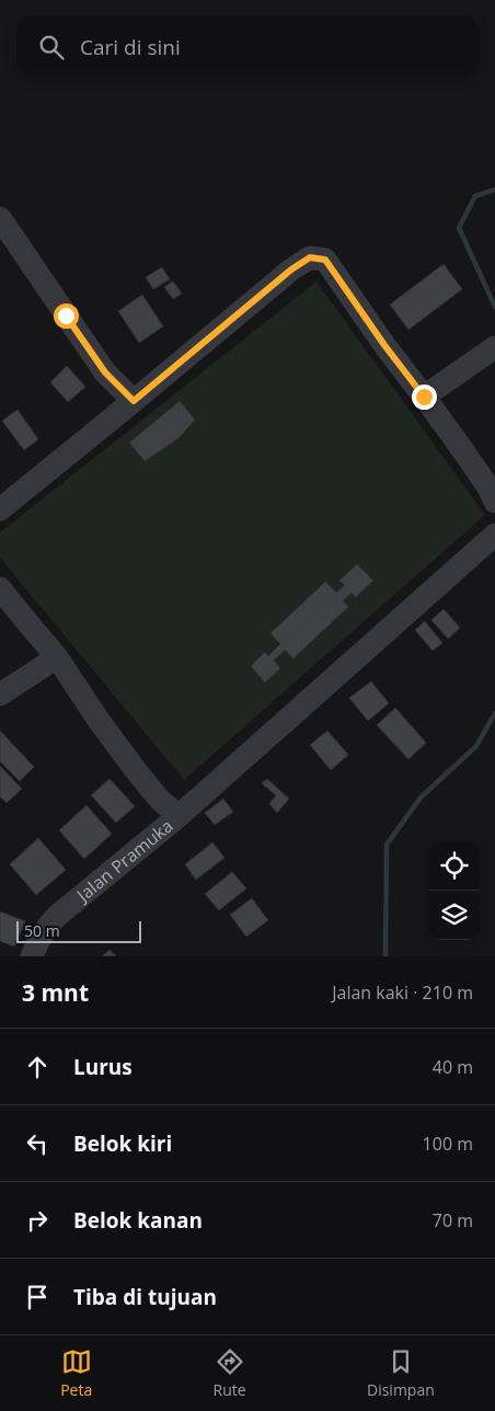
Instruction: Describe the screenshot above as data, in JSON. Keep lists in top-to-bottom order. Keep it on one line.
{"streets":{"street":["Jalan Pramuka"]},"scale_bar":"50 m","page":{"search":"Cari di sini","scale":"50 m","heading":["3 mnt","Jalan kaki · 210 m"],"list":[["Lurus","40 m"],["Belok kiri","100 m"],["Belok kanan","70 m"],"Tiba di tujuan"],"nav":["Peta","Rute","Disimpan"]}}
